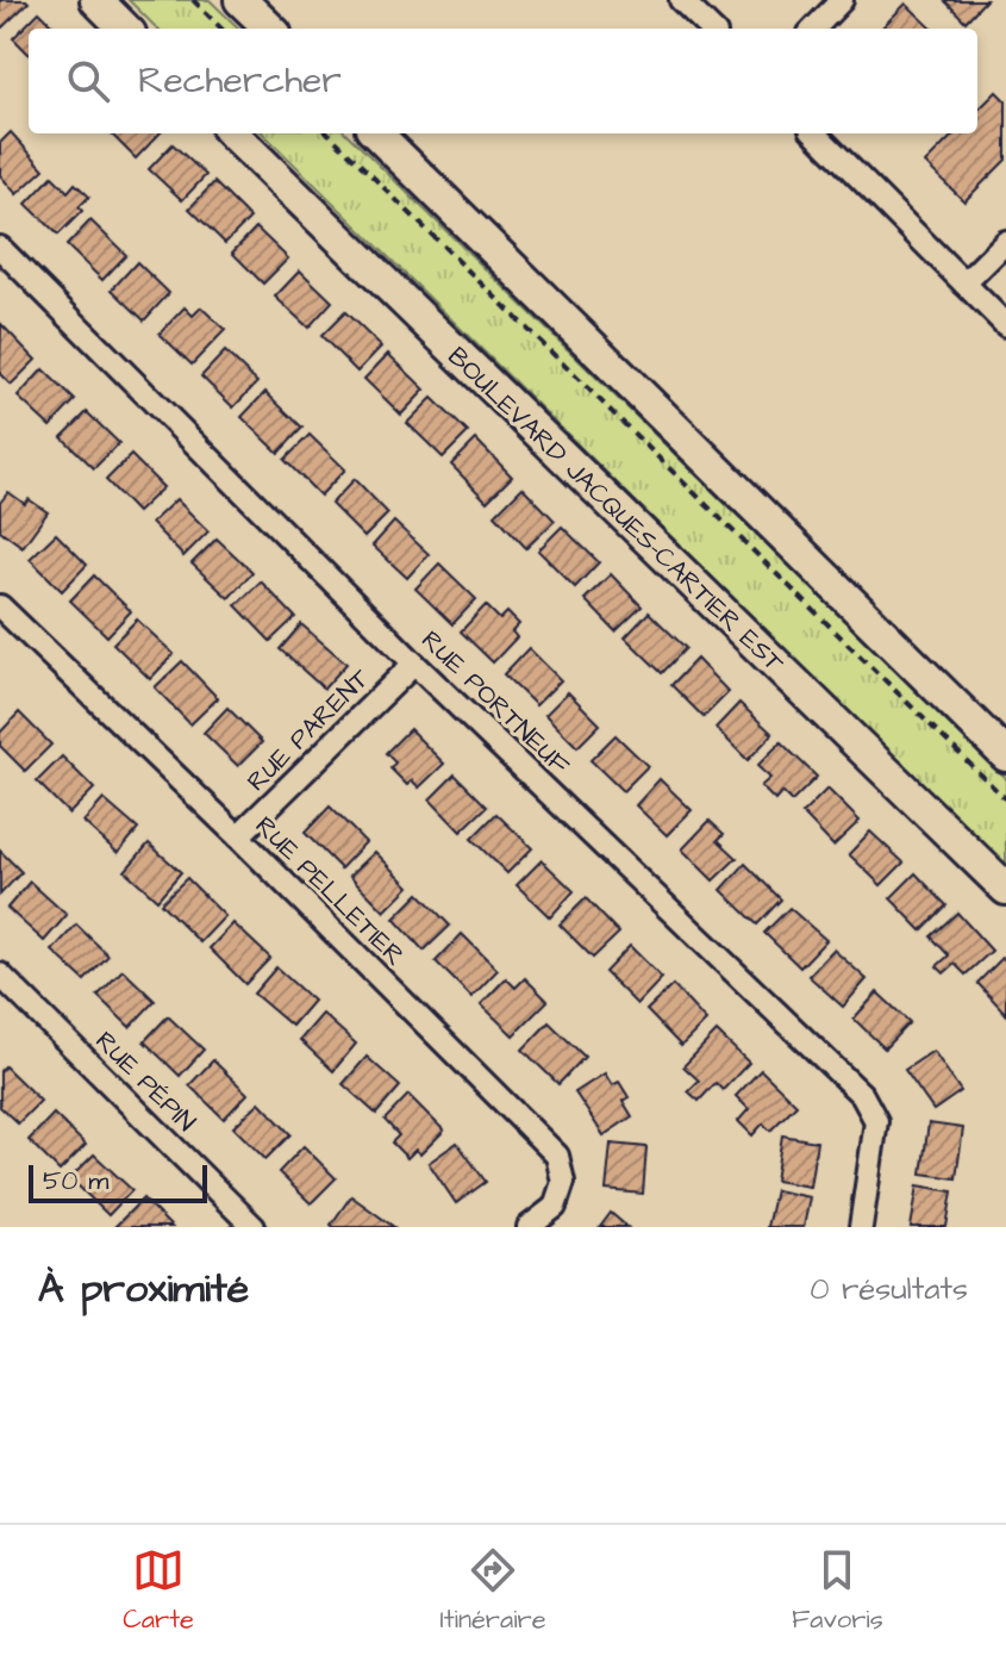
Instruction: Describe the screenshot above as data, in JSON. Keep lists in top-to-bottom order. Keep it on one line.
{"streets":{"main road":["BOULEVARD JACQUES-CARTIER EST"],"street":["RUE PORTNEUF","RUE PARENT","RUE PELLETIER","RUE PÉPIN"]},"crossings":[["RUE PORTNEUF","RUE PARENT"],["RUE PARENT","RUE PELLETIER"]],"scale_bar":"50 m","page":{"search":"Rechercher","scale":"50 m","heading":["À proximité","0 résultats"],"nav":["Carte","Itinéraire","Favoris"]}}
